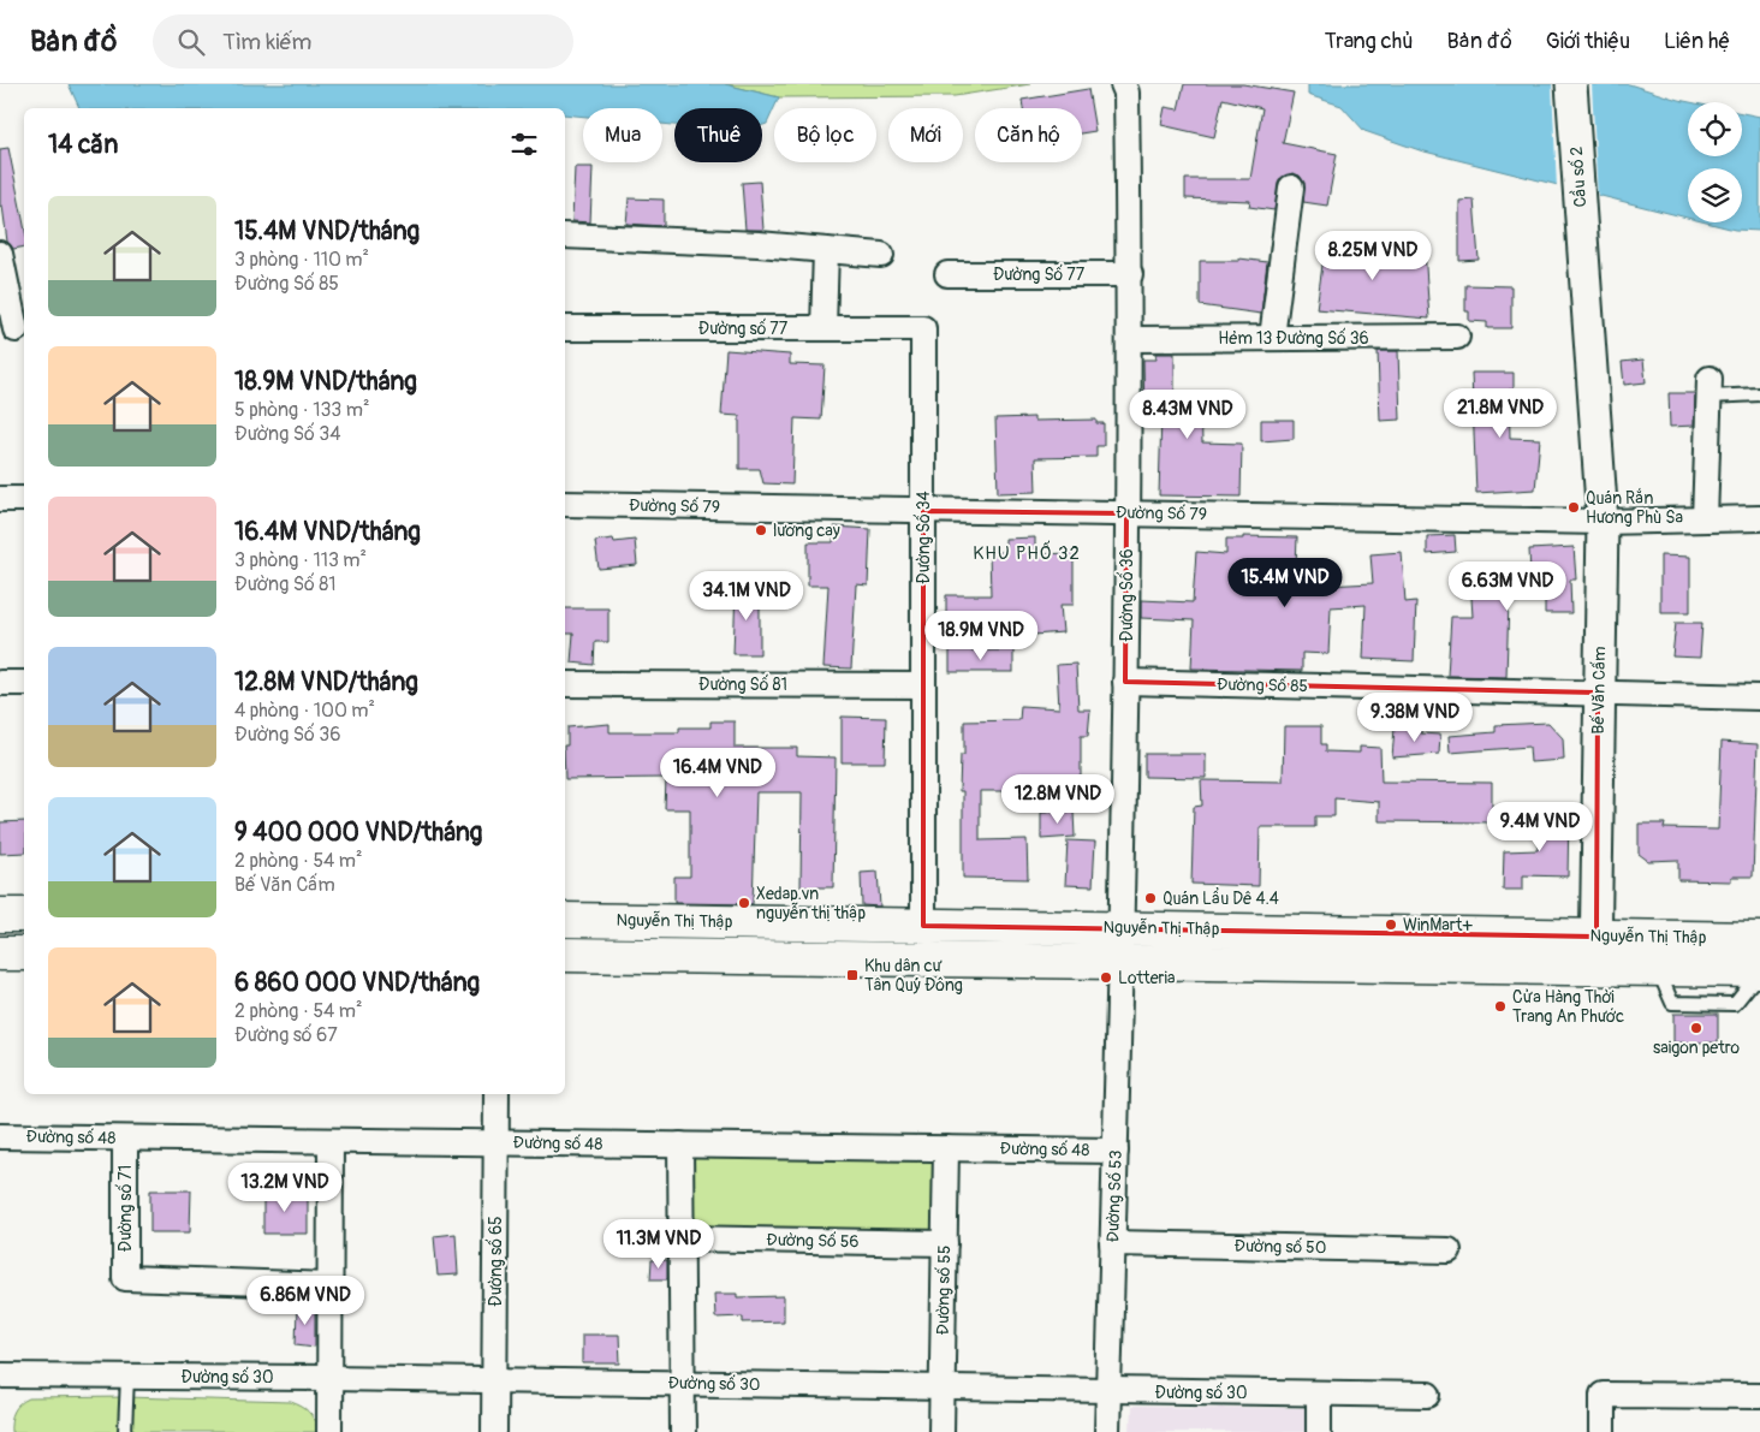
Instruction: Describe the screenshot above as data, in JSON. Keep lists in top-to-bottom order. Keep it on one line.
{"streets":{"main road":["Nguyễn Thị Thập"],"street":["Cầu số 2","Đường Số 77","Đường số 77","Hẻm 13 Đường Số 36","Đường Số 79","Đường Số 34","Đường Số 36","Đường Số 81","Đường Số 85","Bế Văn Cấm","Đường số 48","Đường Số 53","Đường số 71","Đường Số 56","Đường số 50","Đường số 65","Đường số 55","Đường số 30"]},"crossings":[["Cầu số 2","Bế Văn Cấm"],["Đường Số 77","Đường Số 36"],["Đường số 77","Đường Số 34"],["Hẻm 13 Đường Số 36","Đường Số 36"],["Đường Số 79","Đường Số 34"],["Đường Số 79","Đường Số 36"],["Đường Số 79","Bế Văn Cấm"],["Đường Số 34","Đường Số 81"],["Đường Số 34","Nguyễn Thị Thập"],["Đường Số 36","Đường Số 85"],["Đường Số 36","Nguyễn Thị Thập"],["Đường Số 36","Đường Số 53"],["Đường Số 85","Bế Văn Cấm"],["Bế Văn Cấm","Nguyễn Thị Thập"],["Nguyễn Thị Thập","Đường Số 53"],["Đường số 48","Đường Số 53"],["Đường số 48","Đường số 71"],["Đường số 48","Đường số 65"],["Đường số 48","Đường số 55"],["Đường Số 53","Đường số 50"],["Đường Số 53","Đường số 30"],["Đường Số 56","Đường số 55"],["Đường số 65","Đường số 30"],["Đường số 55","Đường số 30"]],"districts":["KHU PHỐ 32"],"places":{"other":["Quán Rắn Hương Phù Sa","lương cay","Quán Lẩu Dê 4.4","Xedap.vn nguyễn thị thập","WinMart+","Lotteria","Cửa Hàng Thời Trang An Phước","saigon petro"],"transit":["Khu dân cư Tân Quý Đông"]},"page":{"header":"Bản đồ","search":"Tìm kiếm","nav":["Trang chủ","Bản đồ","Giới thiệu","Liên hệ"],"chip":["Mua","Thuê","Bộ lọc","Mới","Căn hộ"],"heading":"14 căn","list":[{"name":"15.4M VND/tháng","note":"3 phòng · 110 m² · Đường Số 85"},{"name":"18.9M VND/tháng","note":"5 phòng · 133 m² · Đường Số 34"},{"name":"16.4M VND/tháng","note":"3 phòng · 113 m² · Đường Số 81"},{"name":"12.8M VND/tháng","note":"4 phòng · 100 m² · Đường Số 36"},{"name":"9 400 000 VND/tháng","note":"2 phòng · 54 m² · Bế Văn Cấm"},{"name":"6 860 000 VND/tháng","note":"2 phòng · 54 m² · Đường số 67"}],"price":["8.25M VND","21.8M VND","8.43M VND","15.4M VND","6.63M VND","34.1M VND","18.9M VND","9.38M VND","16.4M VND","12.8M VND","9.4M VND","13.2M VND","11.3M VND","6.86M VND"]}}
